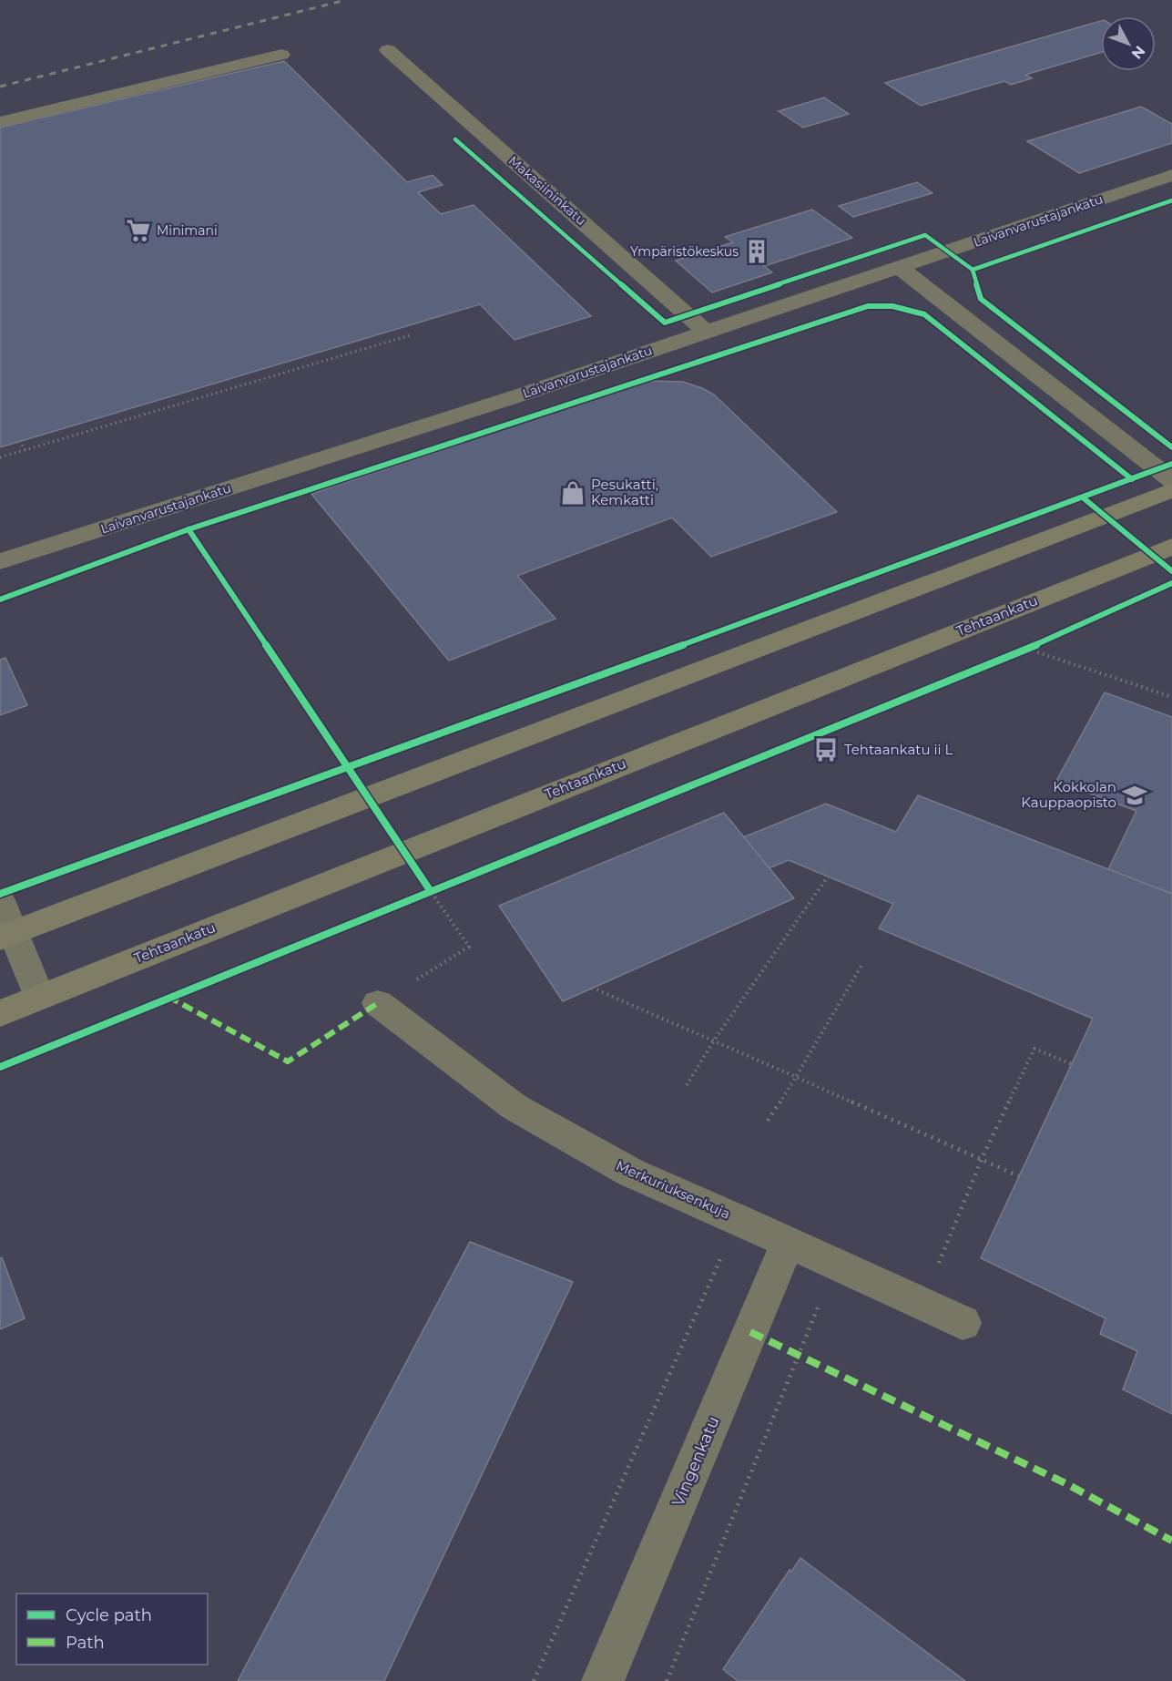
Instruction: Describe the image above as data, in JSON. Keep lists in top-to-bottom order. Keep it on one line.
{"streets":{"main road":["Tehtaankatu"],"street":["Makasiininkatu","Laivanvarustajankatu","Merkuriuksenkuja","Vingenkatu"]},"crossings":[["Makasiininkatu","Laivanvarustajankatu"],["Merkuriuksenkuja","Vingenkatu"]],"places":{"supermarket":["Minimani"],"building":["Ympäristökeskus"],"shop":["Pesukatti, Kemkatti"],"bus stop":["Tehtaankatu ii L"],"school or university":["Kokkolan Kauppaopisto"]},"legend":["Cycle path","Path"],"north":"bottom right"}
